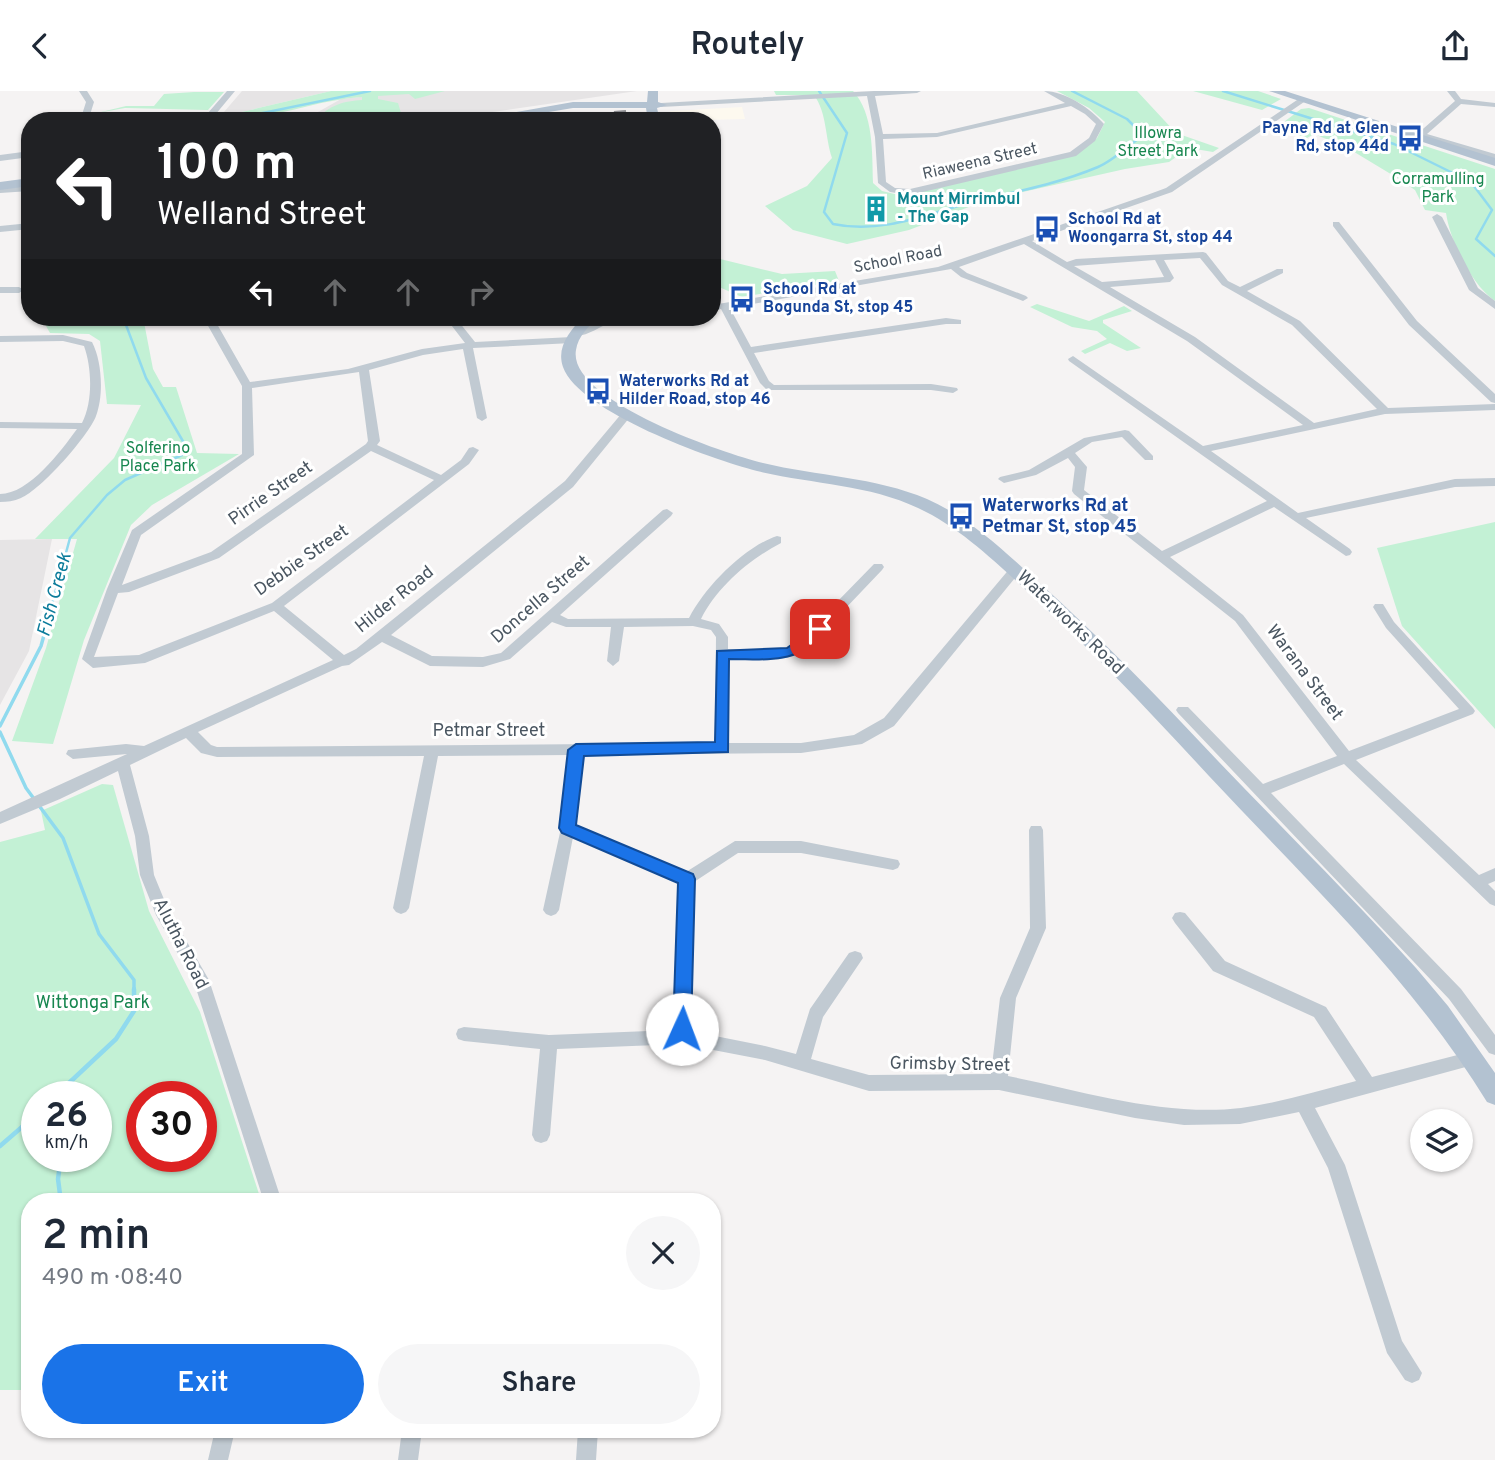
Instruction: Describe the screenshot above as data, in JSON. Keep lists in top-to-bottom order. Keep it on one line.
{"streets":{"main road":["Waterworks Road"],"street":["Riaweena Street","School Road","Pirrie Street","Debbie Street","Hilder Road","Doncella Street","Warana Street","Petmar Street","Alutha Road","Grimsby Street"]},"crossings":[["Pirrie Street","Debbie Street"],["Hilder Road","Doncella Street"],["Hilder Road","Waterworks Road"],["Hilder Road","Petmar Street"],["Hilder Road","Alutha Road"],["Waterworks Road","Petmar Street"],["Waterworks Road","Grimsby Street"]],"water":["Fish Creek"],"parks":["Illowra Street Park","Corramulling Park","Solferino Place Park","Wittonga Park"],"places":{"bus stop":["Payne Rd at Glen Rd, stop 44d","School Rd at Woongarra St, stop 44","School Rd at Bogunda St, stop 45","Waterworks Rd at Hilder Road, stop 46","Waterworks Rd at Petmar St, stop 45"],"building":["Mount Mirrimbul - The Gap"]},"page":{"header":"Routely","turn":["100 m","Welland Street"],"speed":"26 km/h","limit":"30","heading":["2 min","490 m · 08:40"],"buttons":["Exit","Share"]}}
